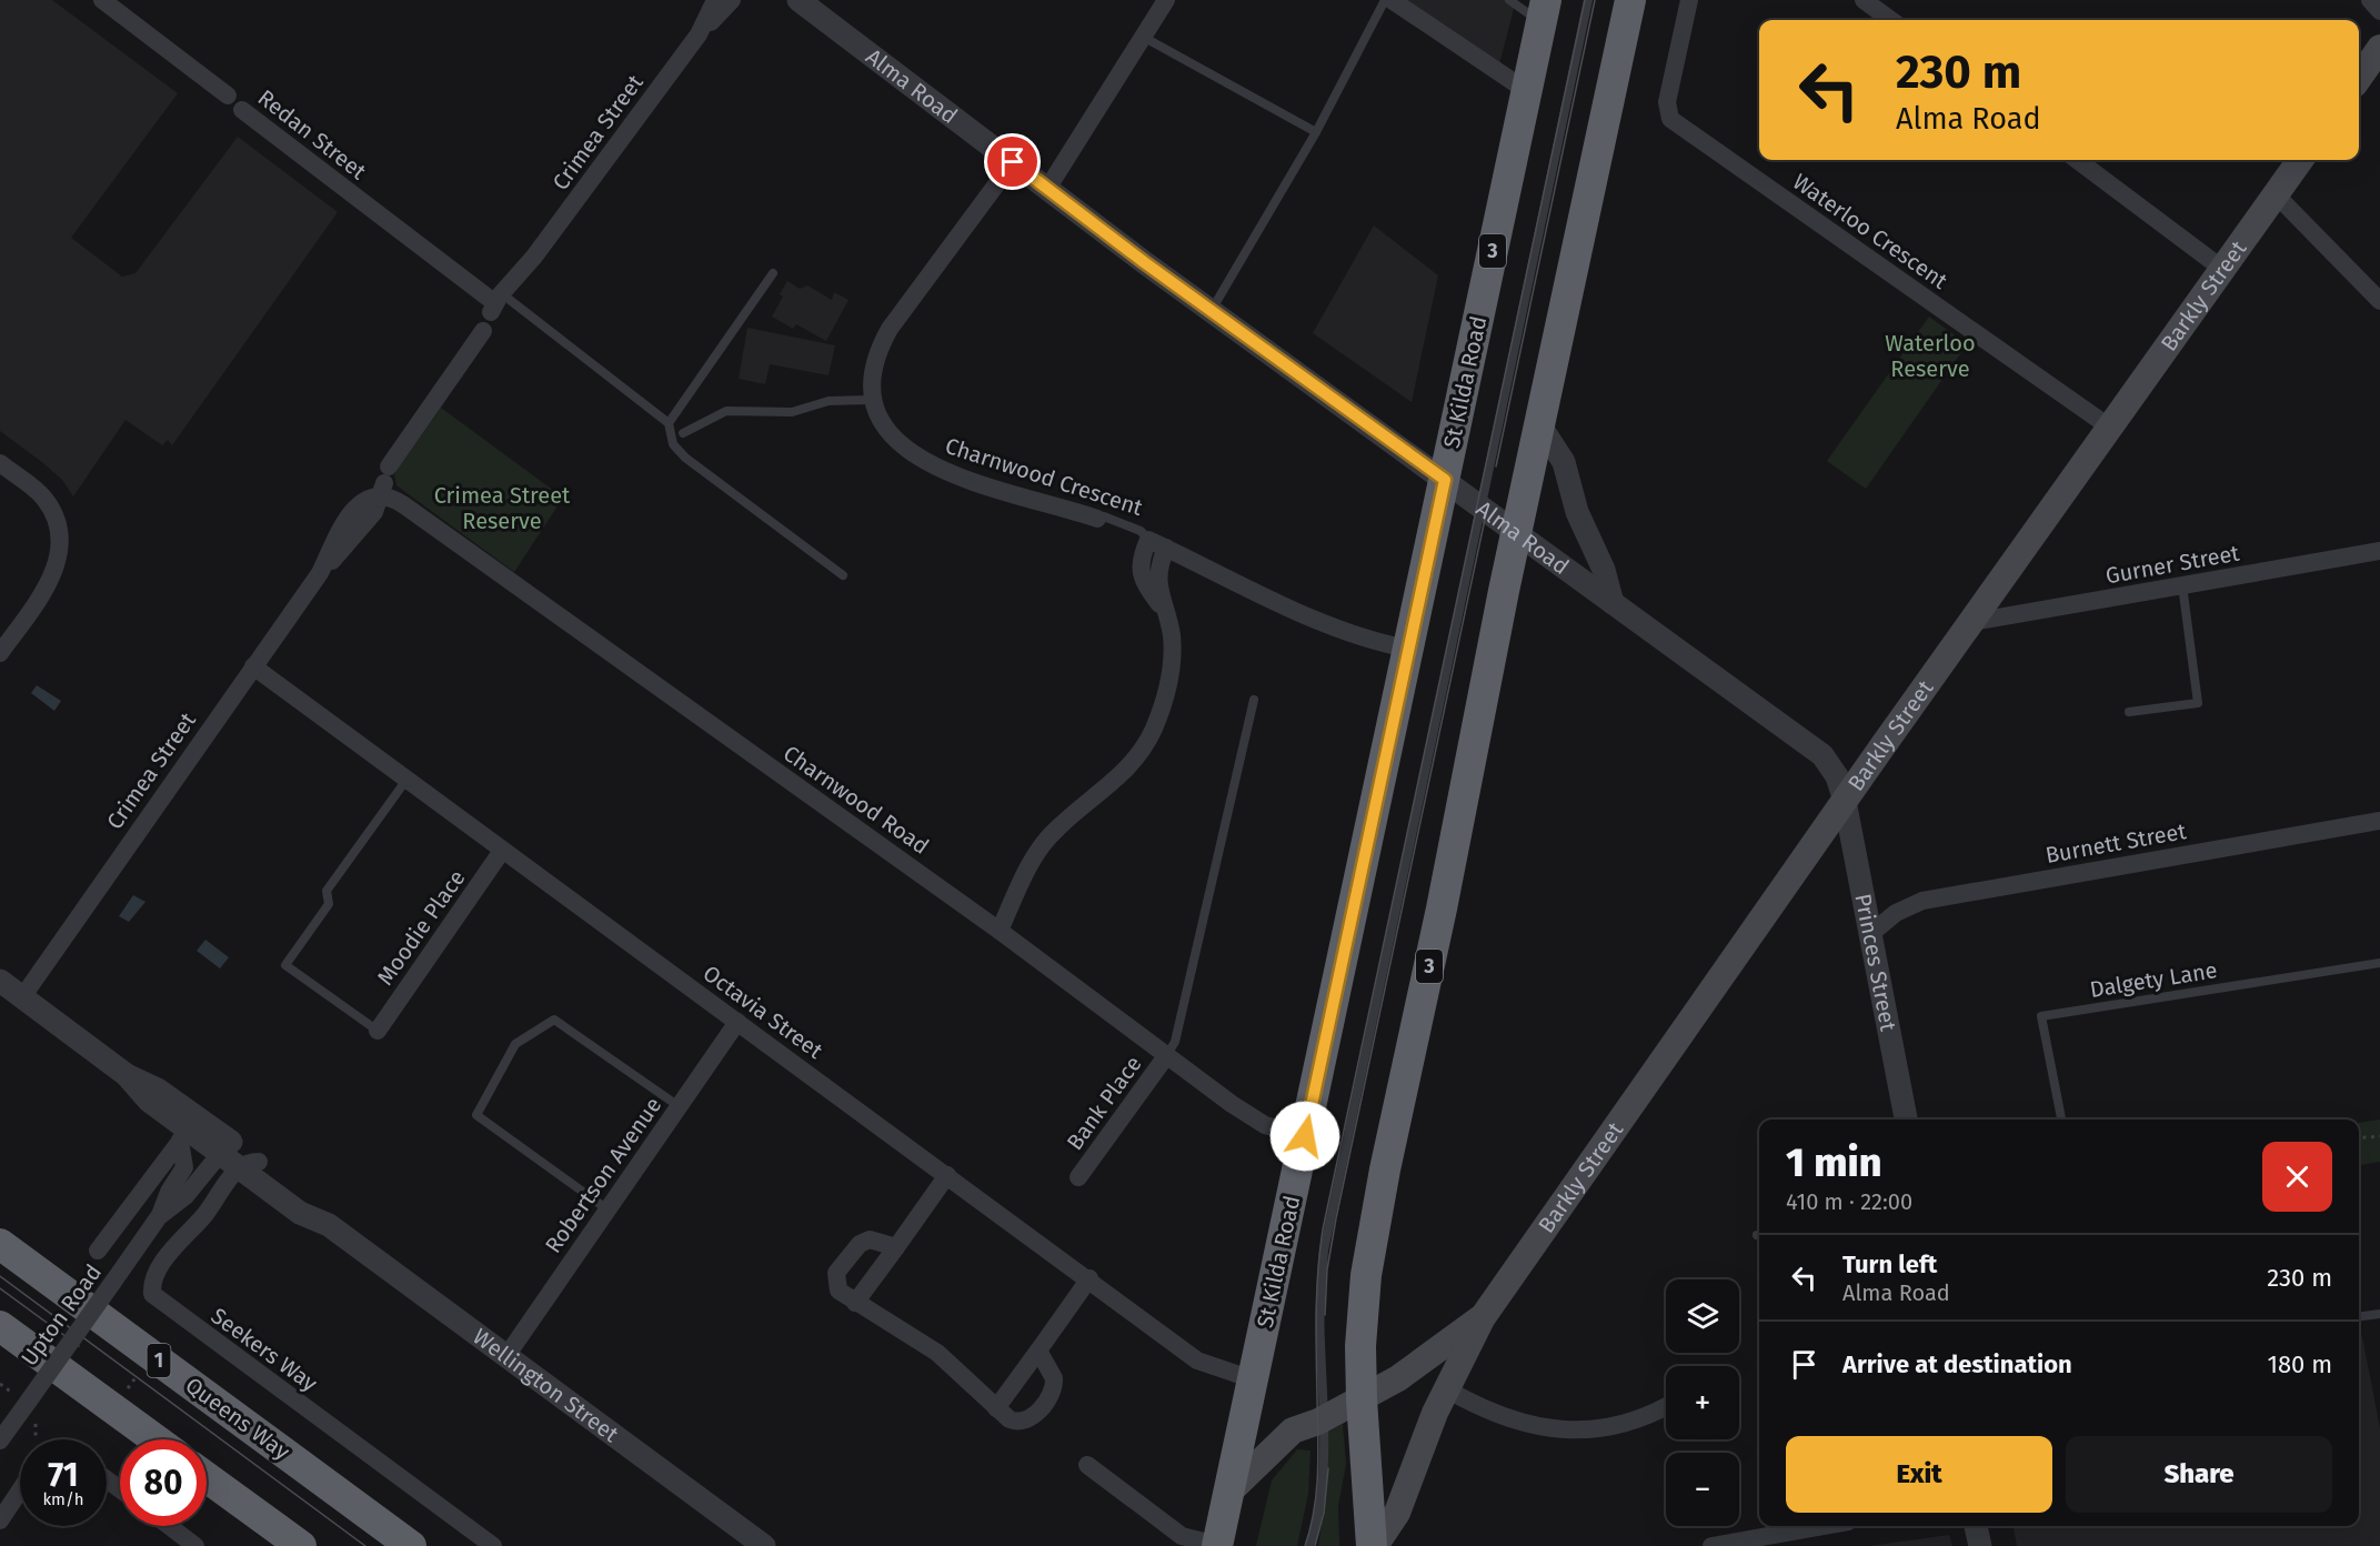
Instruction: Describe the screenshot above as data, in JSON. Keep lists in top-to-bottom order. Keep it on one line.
{"streets":{"highway":["3","St Kilda Road","1","Queens Way"],"main road":["Barkly Street"],"street":["Alma Road","Crimea Street","Redan Street","Waterloo Crescent","Charnwood Crescent","Gurner Street","Charnwood Road","Burnett Street","Moodie Place","Princes Street","Octavia Street","Bank Place","Robertson Avenue","Upton Road","Seekers Way","Wellington Street"],"lane":["Dalgety Lane"]},"crossings":[["Alma Road","3"],["Alma Road","Barkly Street"],["Alma Road","St Kilda Road"],["Alma Road","Charnwood Crescent"],["Alma Road","Princes Street"],["Crimea Street","Redan Street"],["Crimea Street","Charnwood Road"],["Crimea Street","Octavia Street"],["Crimea Street","Wellington Street"],["Waterloo Crescent","Barkly Street"],["3","Barkly Street"],["Barkly Street","St Kilda Road"],["Barkly Street","Gurner Street"],["Barkly Street","Princes Street"],["St Kilda Road","Charnwood Crescent"],["St Kilda Road","Charnwood Road"],["St Kilda Road","Octavia Street"],["Charnwood Road","Bank Place"],["Burnett Street","Princes Street"],["Moodie Place","Octavia Street"],["Octavia Street","Robertson Avenue"],["Robertson Avenue","Wellington Street"],["Upton Road","Wellington Street"],["Seekers Way","Wellington Street"]],"parks":["Waterloo Reserve","Crimea Street Reserve"],"page":{"turn":["230 m","Alma Road"],"heading":["1 min","410 m · 22:00"],"list":[{"name":"Turn left","note":"Alma Road","value":"230 m"},{"name":"Arrive at destination","value":"180 m"}],"map_buttons":["+","−"],"buttons":["Exit","Share"],"speed":"71 km/h","limit":"80"}}
